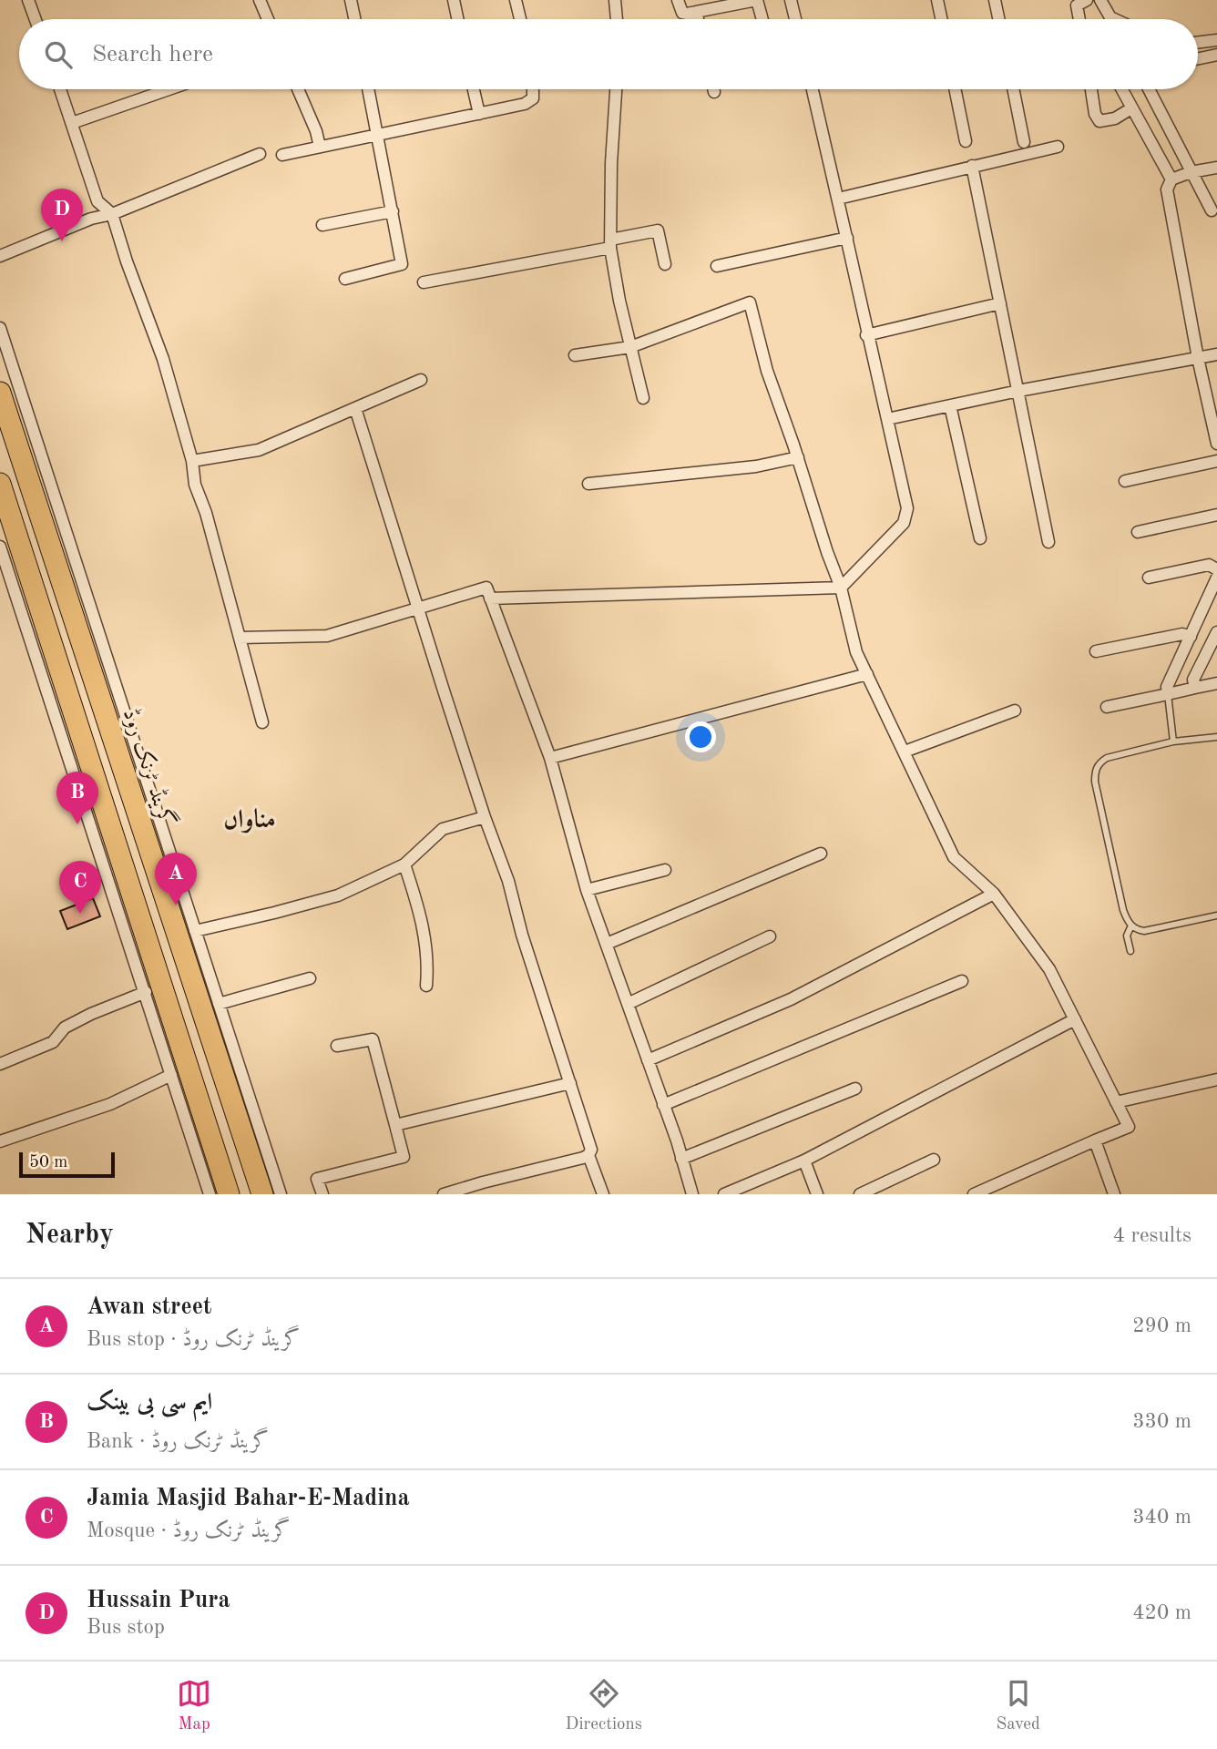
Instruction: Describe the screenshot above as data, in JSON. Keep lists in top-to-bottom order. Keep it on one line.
{"streets":{"highway":["گرینڈ ٹرنک روڈ"]},"districts":["مناواں"],"scale_bar":"50 m","page":{"search":"Search here","pins":["D","B","A","C"],"scale":"50 m","heading":["Nearby","4 results"],"list":[{"mark":"A","name":"Awan street","note":"Bus stop · گرینڈ ٹرنک روڈ","value":"290 m"},{"mark":"B","name":"ایم سی بی بینک","note":"Bank · گرینڈ ٹرنک روڈ","value":"330 m"},{"mark":"C","name":"Jamia Masjid Bahar-E-Madina","note":"Mosque · گرینڈ ٹرنک روڈ","value":"340 m"},{"mark":"D","name":"Hussain Pura","note":"Bus stop","value":"420 m"}],"nav":["Map","Directions","Saved"]}}
